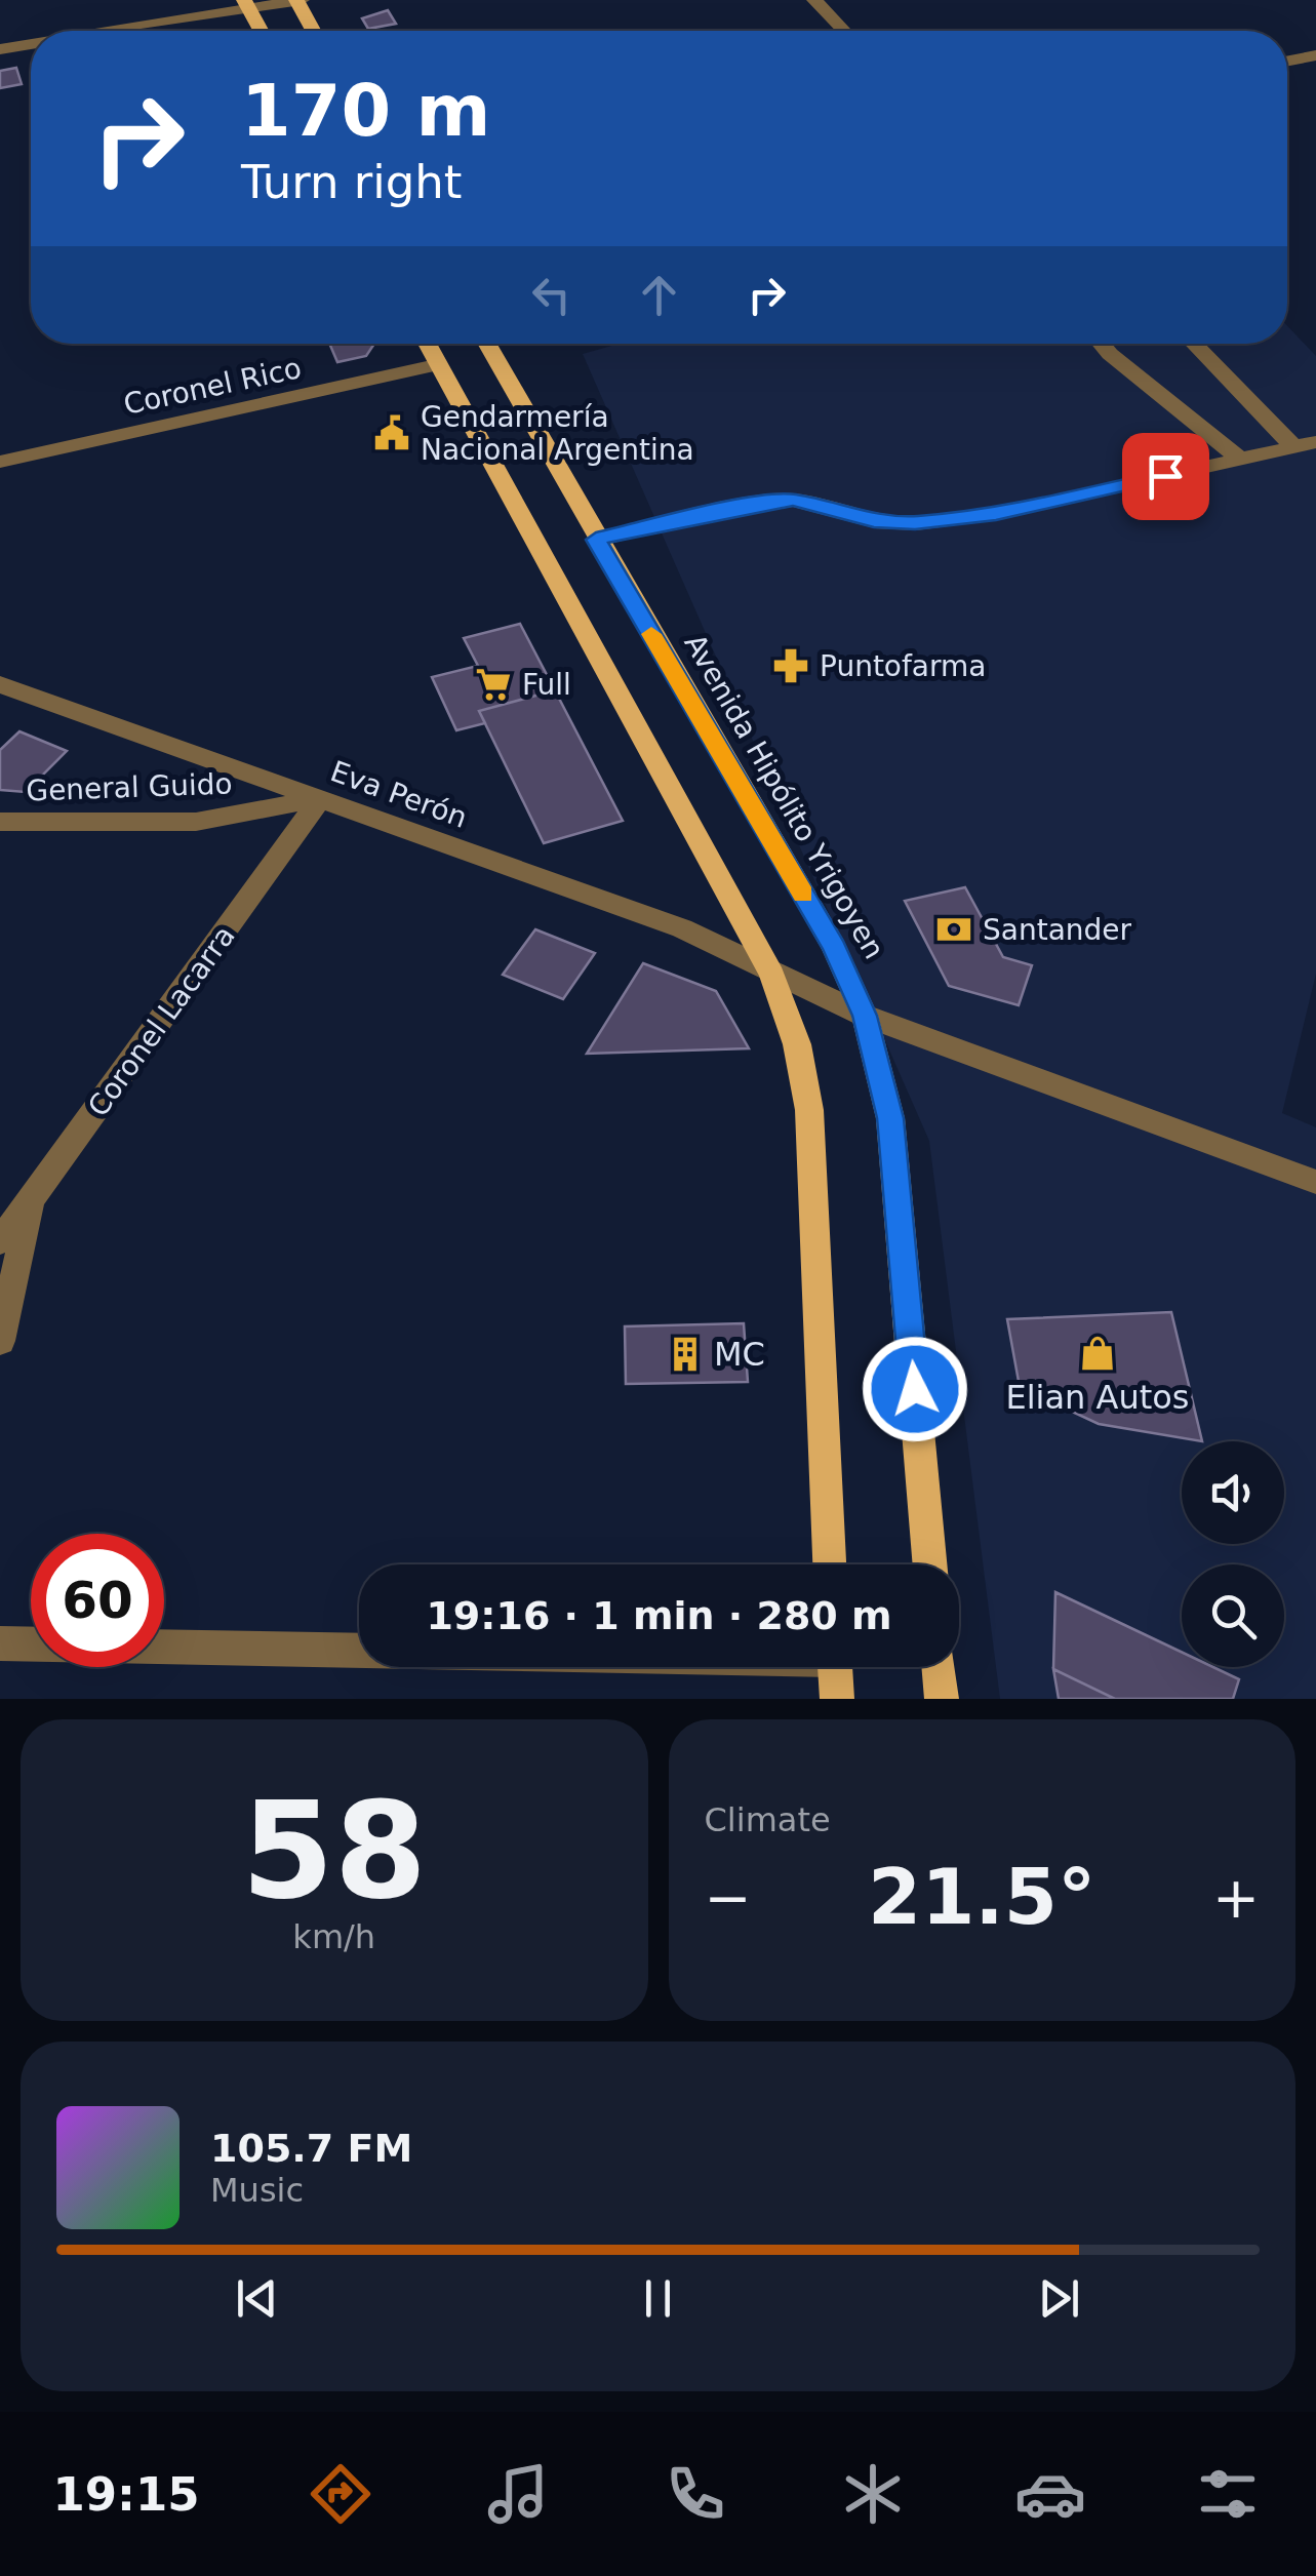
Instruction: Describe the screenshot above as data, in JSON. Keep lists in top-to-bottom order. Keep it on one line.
{"streets":{"main road":["Avenida Hipólito Yrigoyen"],"street":["Coronel Rico","General Guido","Eva Perón","Coronel Lacarra"]},"crossings":[["General Guido","Eva Perón"],["General Guido","Coronel Lacarra"],["Eva Perón","Avenida Hipólito Yrigoyen"],["Eva Perón","Coronel Lacarra"]],"places":{"public building":["Gendarmería Nacional Argentina"],"pharmacy":["Puntofarma"],"supermarket":["Full"],"bank":["Santander"],"shop":["Elian Autos"],"building":["MC"]},"page":{"turn":["170 m","Turn right"],"limit":"60","trip":"19:16 · 1 min · 280 m","tile":[["58","km/h"],"Climate"],"heat":["−","21.5°","+"],"song":["105.7 FM","Music"],"tabs":"19:15"}}
